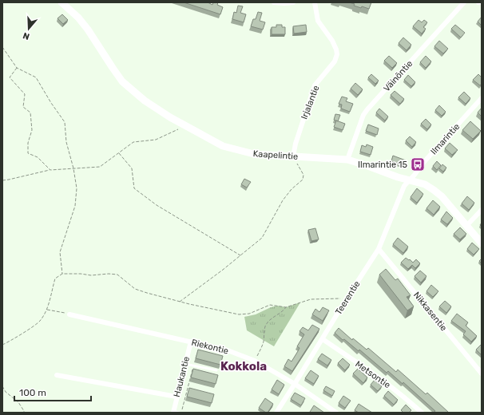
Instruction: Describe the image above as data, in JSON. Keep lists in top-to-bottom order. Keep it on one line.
{"streets":{"street":["Väinöntie","Irjalantie","Ilmarintie","Kaapelintie","Teerentie","Nikkasentie","Riekontie","Metsontie","Haukantie"]},"crossings":[["Väinöntie","Kaapelintie"],["Irjalantie","Kaapelintie"],["Ilmarintie","Kaapelintie"],["Ilmarintie","Teerentie"],["Kaapelintie","Teerentie"],["Teerentie","Nikkasentie"],["Teerentie","Riekontie"],["Teerentie","Metsontie"],["Riekontie","Haukantie"]],"districts":["Kokkola"],"places":{"bus stop":["Ilmarintie 15"]},"scale_bar":"100 m","north":"bottom"}
